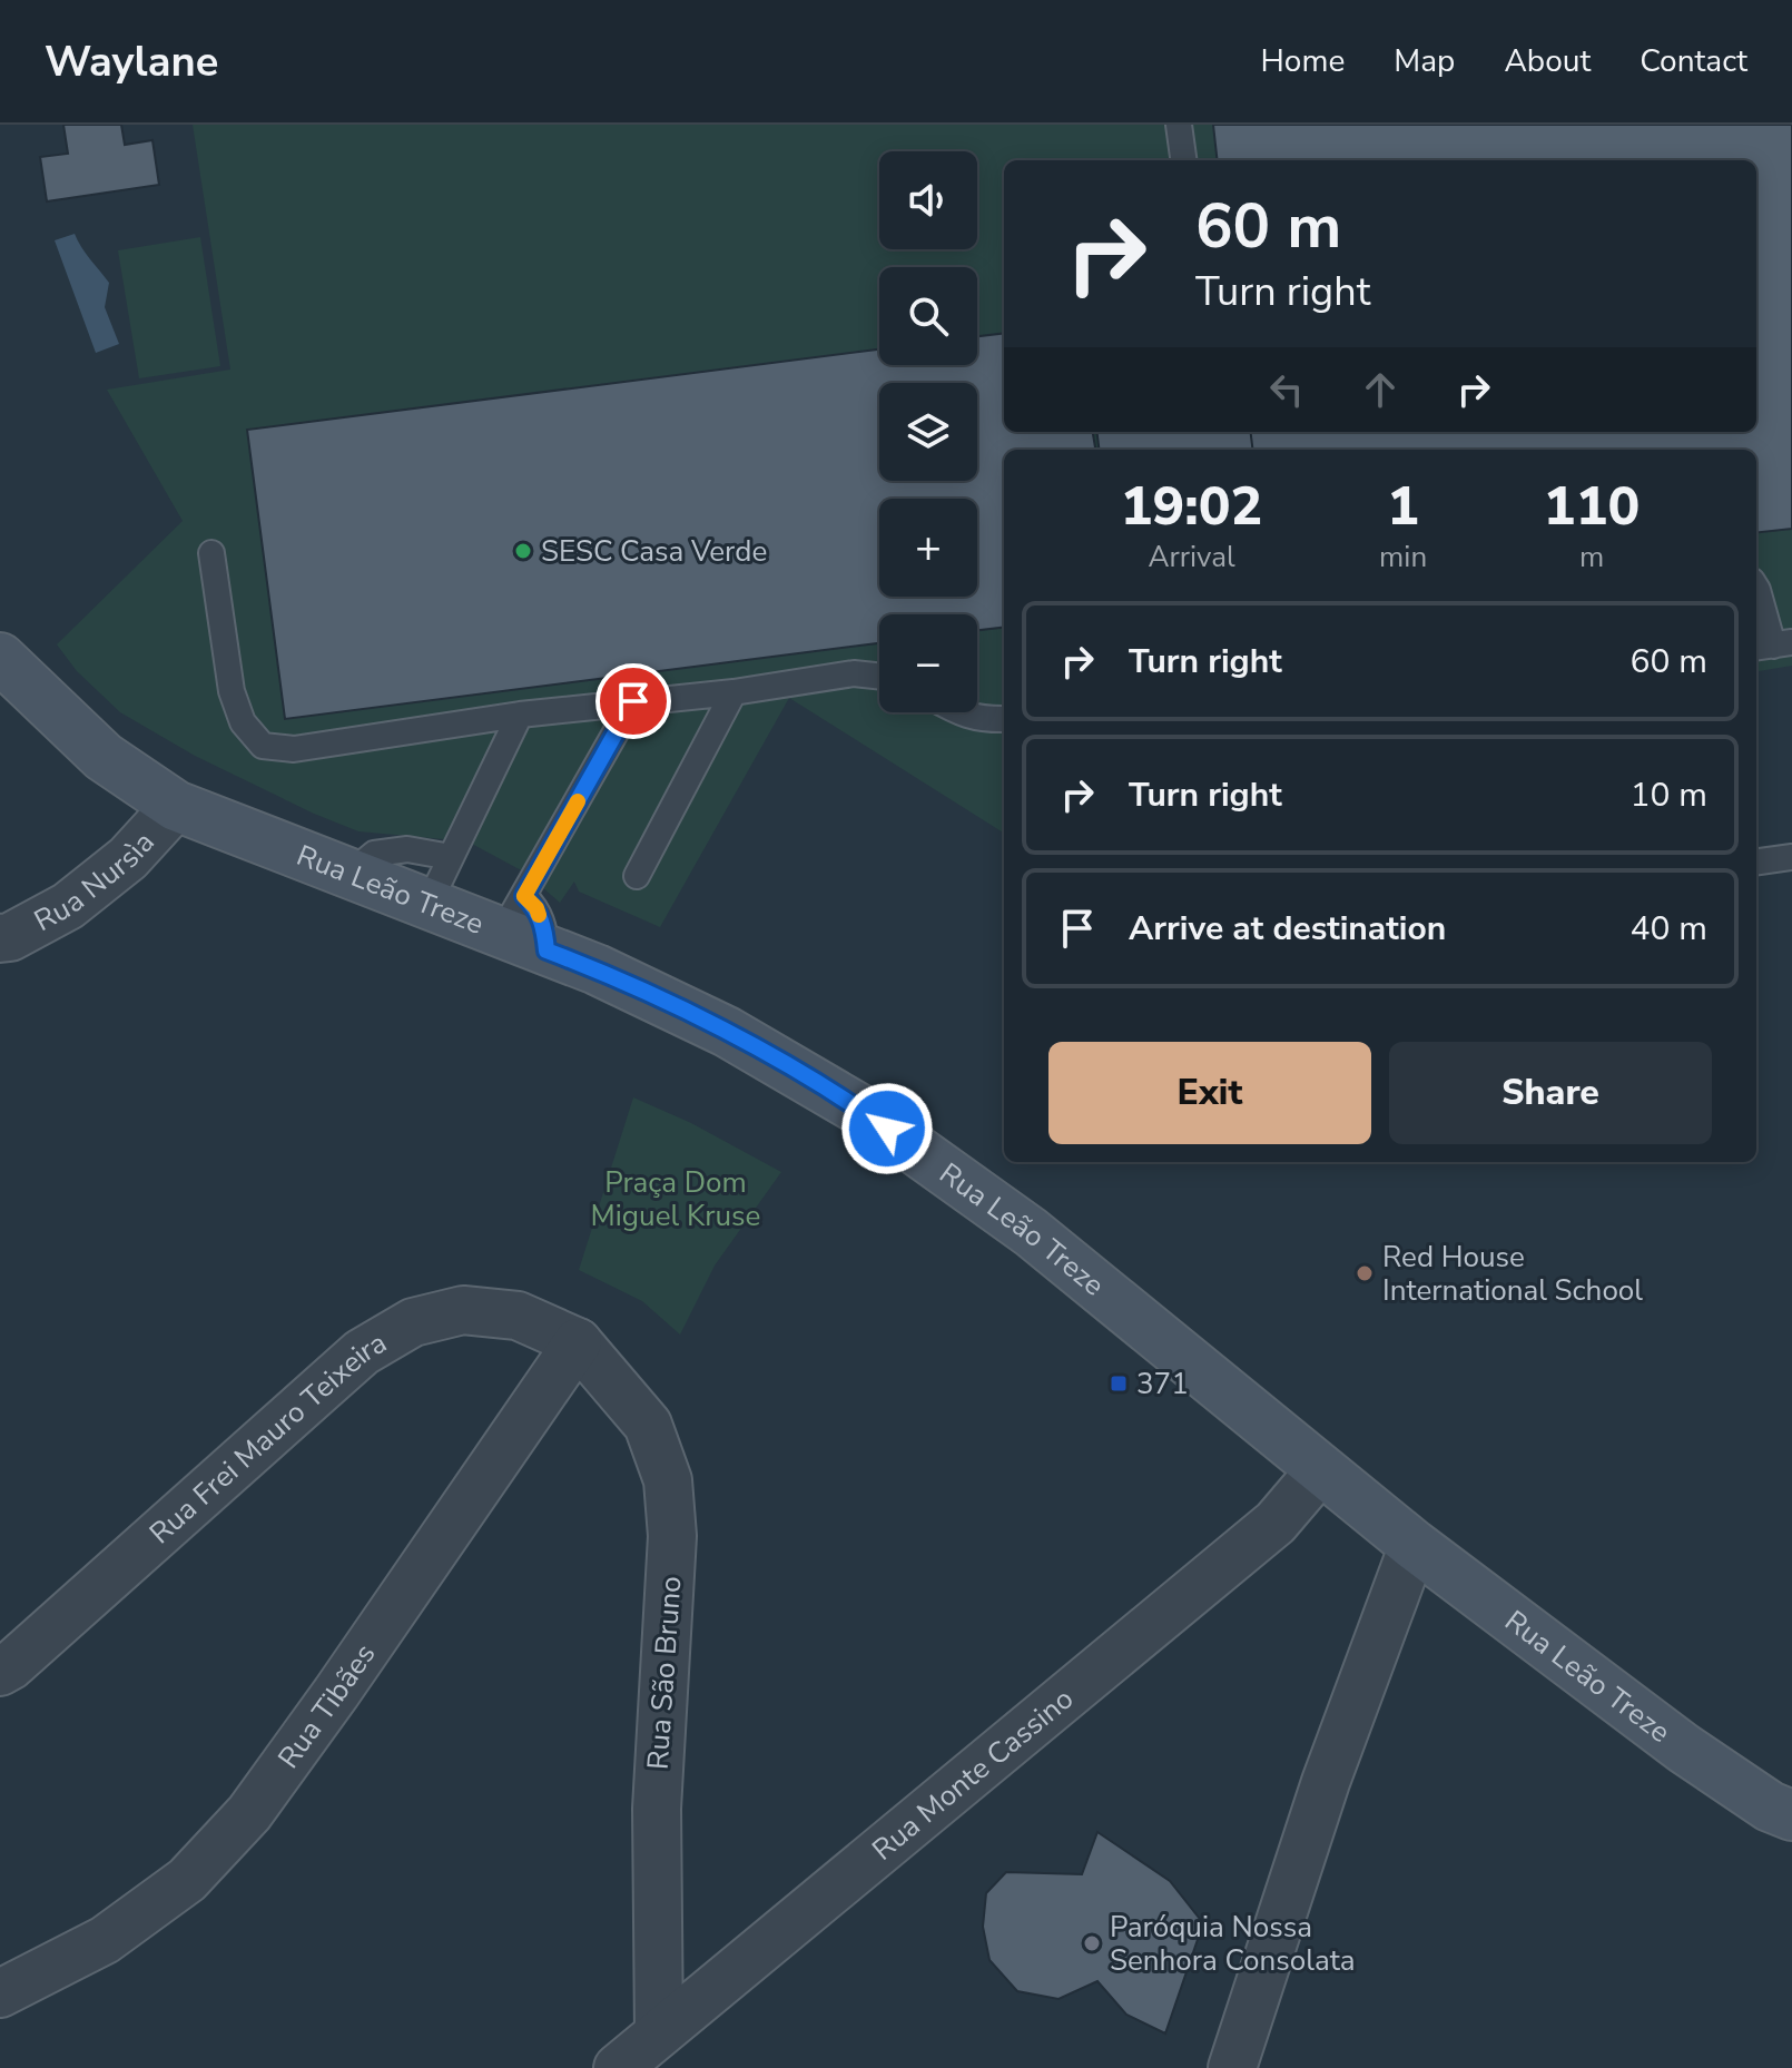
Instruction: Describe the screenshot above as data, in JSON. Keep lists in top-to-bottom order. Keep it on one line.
{"streets":{"main road":["Rua Leão Treze"],"street":["Rua Nursìa","Rua Frei Mauro Teixeira","Rua São Bruno","Rua Tibães","Rua Monte Cassino"]},"crossings":[["Rua Nursìa","Rua Leão Treze"],["Rua Leão Treze","Rua Monte Cassino"],["Rua Frei Mauro Teixeira","Rua São Bruno"],["Rua Frei Mauro Teixeira","Rua Tibães"],["Rua São Bruno","Rua Tibães"],["Rua São Bruno","Rua Monte Cassino"]],"parks":["Praça Dom Miguel Kruse"],"places":{"other":["SESC Casa Verde","Red House International School","Paróquia Nossa Senhora Consolata"],"transit":["371"]},"page":{"header":"Waylane","nav":["Home","Map","About","Contact"],"map_buttons":["+","−"],"turn":["60 m","Turn right"],"eta":["19:02","Arrival","1","min","110","m"],"list":[{"name":"Turn right","value":"60 m"},{"name":"Turn right","value":"10 m"},{"name":"Arrive at destination","value":"40 m"}],"buttons":["Exit","Share"]}}
